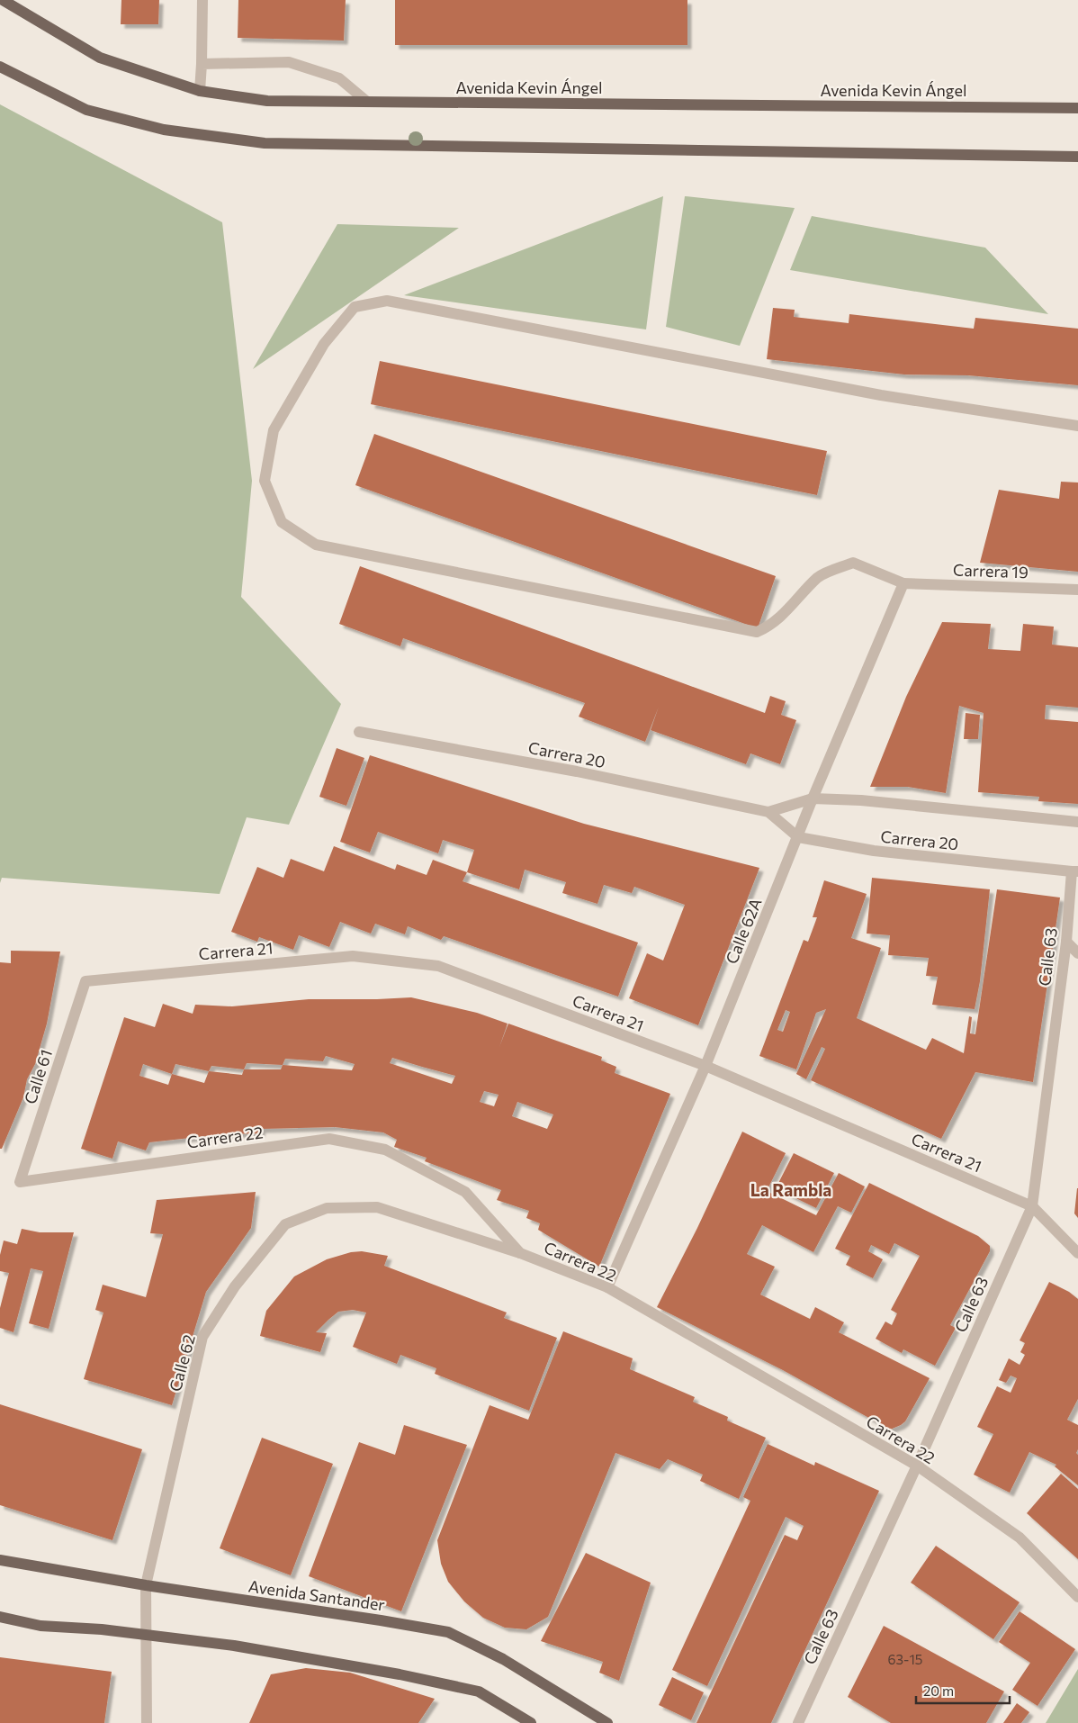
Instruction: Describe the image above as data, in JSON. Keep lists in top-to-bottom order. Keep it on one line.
{"streets":{"main road":["Avenida Kevin Ángel","Avenida Santander"],"street":["Carrera 19","Carrera 20","Calle 62A","Carrera 21","Calle 63","Calle 61","Carrera 22","Calle 62"]},"crossings":[["Carrera 19","Calle 62A"],["Carrera 20","Calle 62A"],["Carrera 20","Calle 63"],["Calle 62A","Carrera 21"],["Calle 62A","Carrera 22"],["Carrera 21","Calle 63"],["Carrera 21","Calle 61"],["Calle 63","Carrera 22"],["Calle 61","Carrera 22"],["Carrera 22","Calle 62"],["Calle 62","Avenida Santander"]],"districts":["La Rambla"],"house_numbers":["63-15"],"scale_bar":"20 m"}
